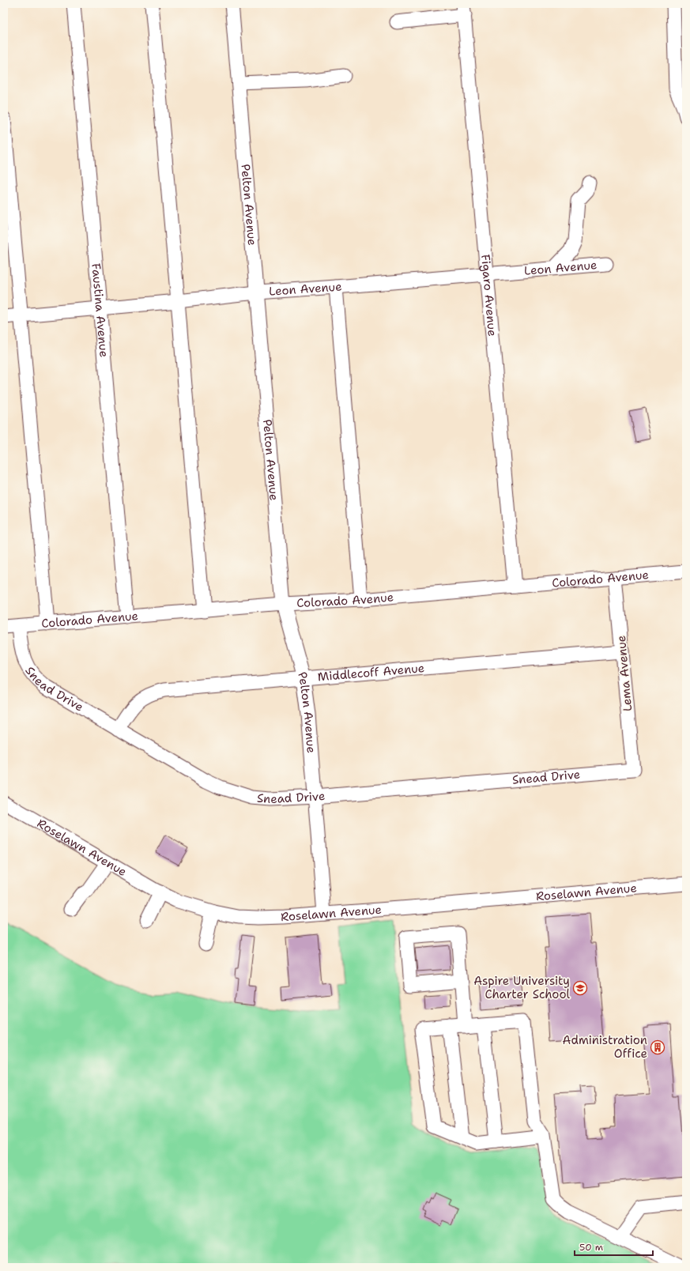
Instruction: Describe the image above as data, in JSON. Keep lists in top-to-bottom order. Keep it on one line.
{"streets":{"street":["Pelton Avenue","Leon Avenue","Figaro Avenue","Faustina Avenue","Colorado Avenue","Middlecoff Avenue","Lema Avenue","Snead Drive","Roselawn Avenue"]},"crossings":[["Pelton Avenue","Leon Avenue"],["Pelton Avenue","Colorado Avenue"],["Pelton Avenue","Middlecoff Avenue"],["Pelton Avenue","Snead Drive"],["Pelton Avenue","Roselawn Avenue"],["Leon Avenue","Figaro Avenue"],["Leon Avenue","Faustina Avenue"],["Figaro Avenue","Colorado Avenue"],["Faustina Avenue","Colorado Avenue"],["Colorado Avenue","Lema Avenue"],["Colorado Avenue","Snead Drive"],["Middlecoff Avenue","Lema Avenue"],["Middlecoff Avenue","Snead Drive"],["Lema Avenue","Snead Drive"]],"places":{"school or university":["Aspire University Charter School"],"building":["Administration Office"]},"scale_bar":"50 m"}
